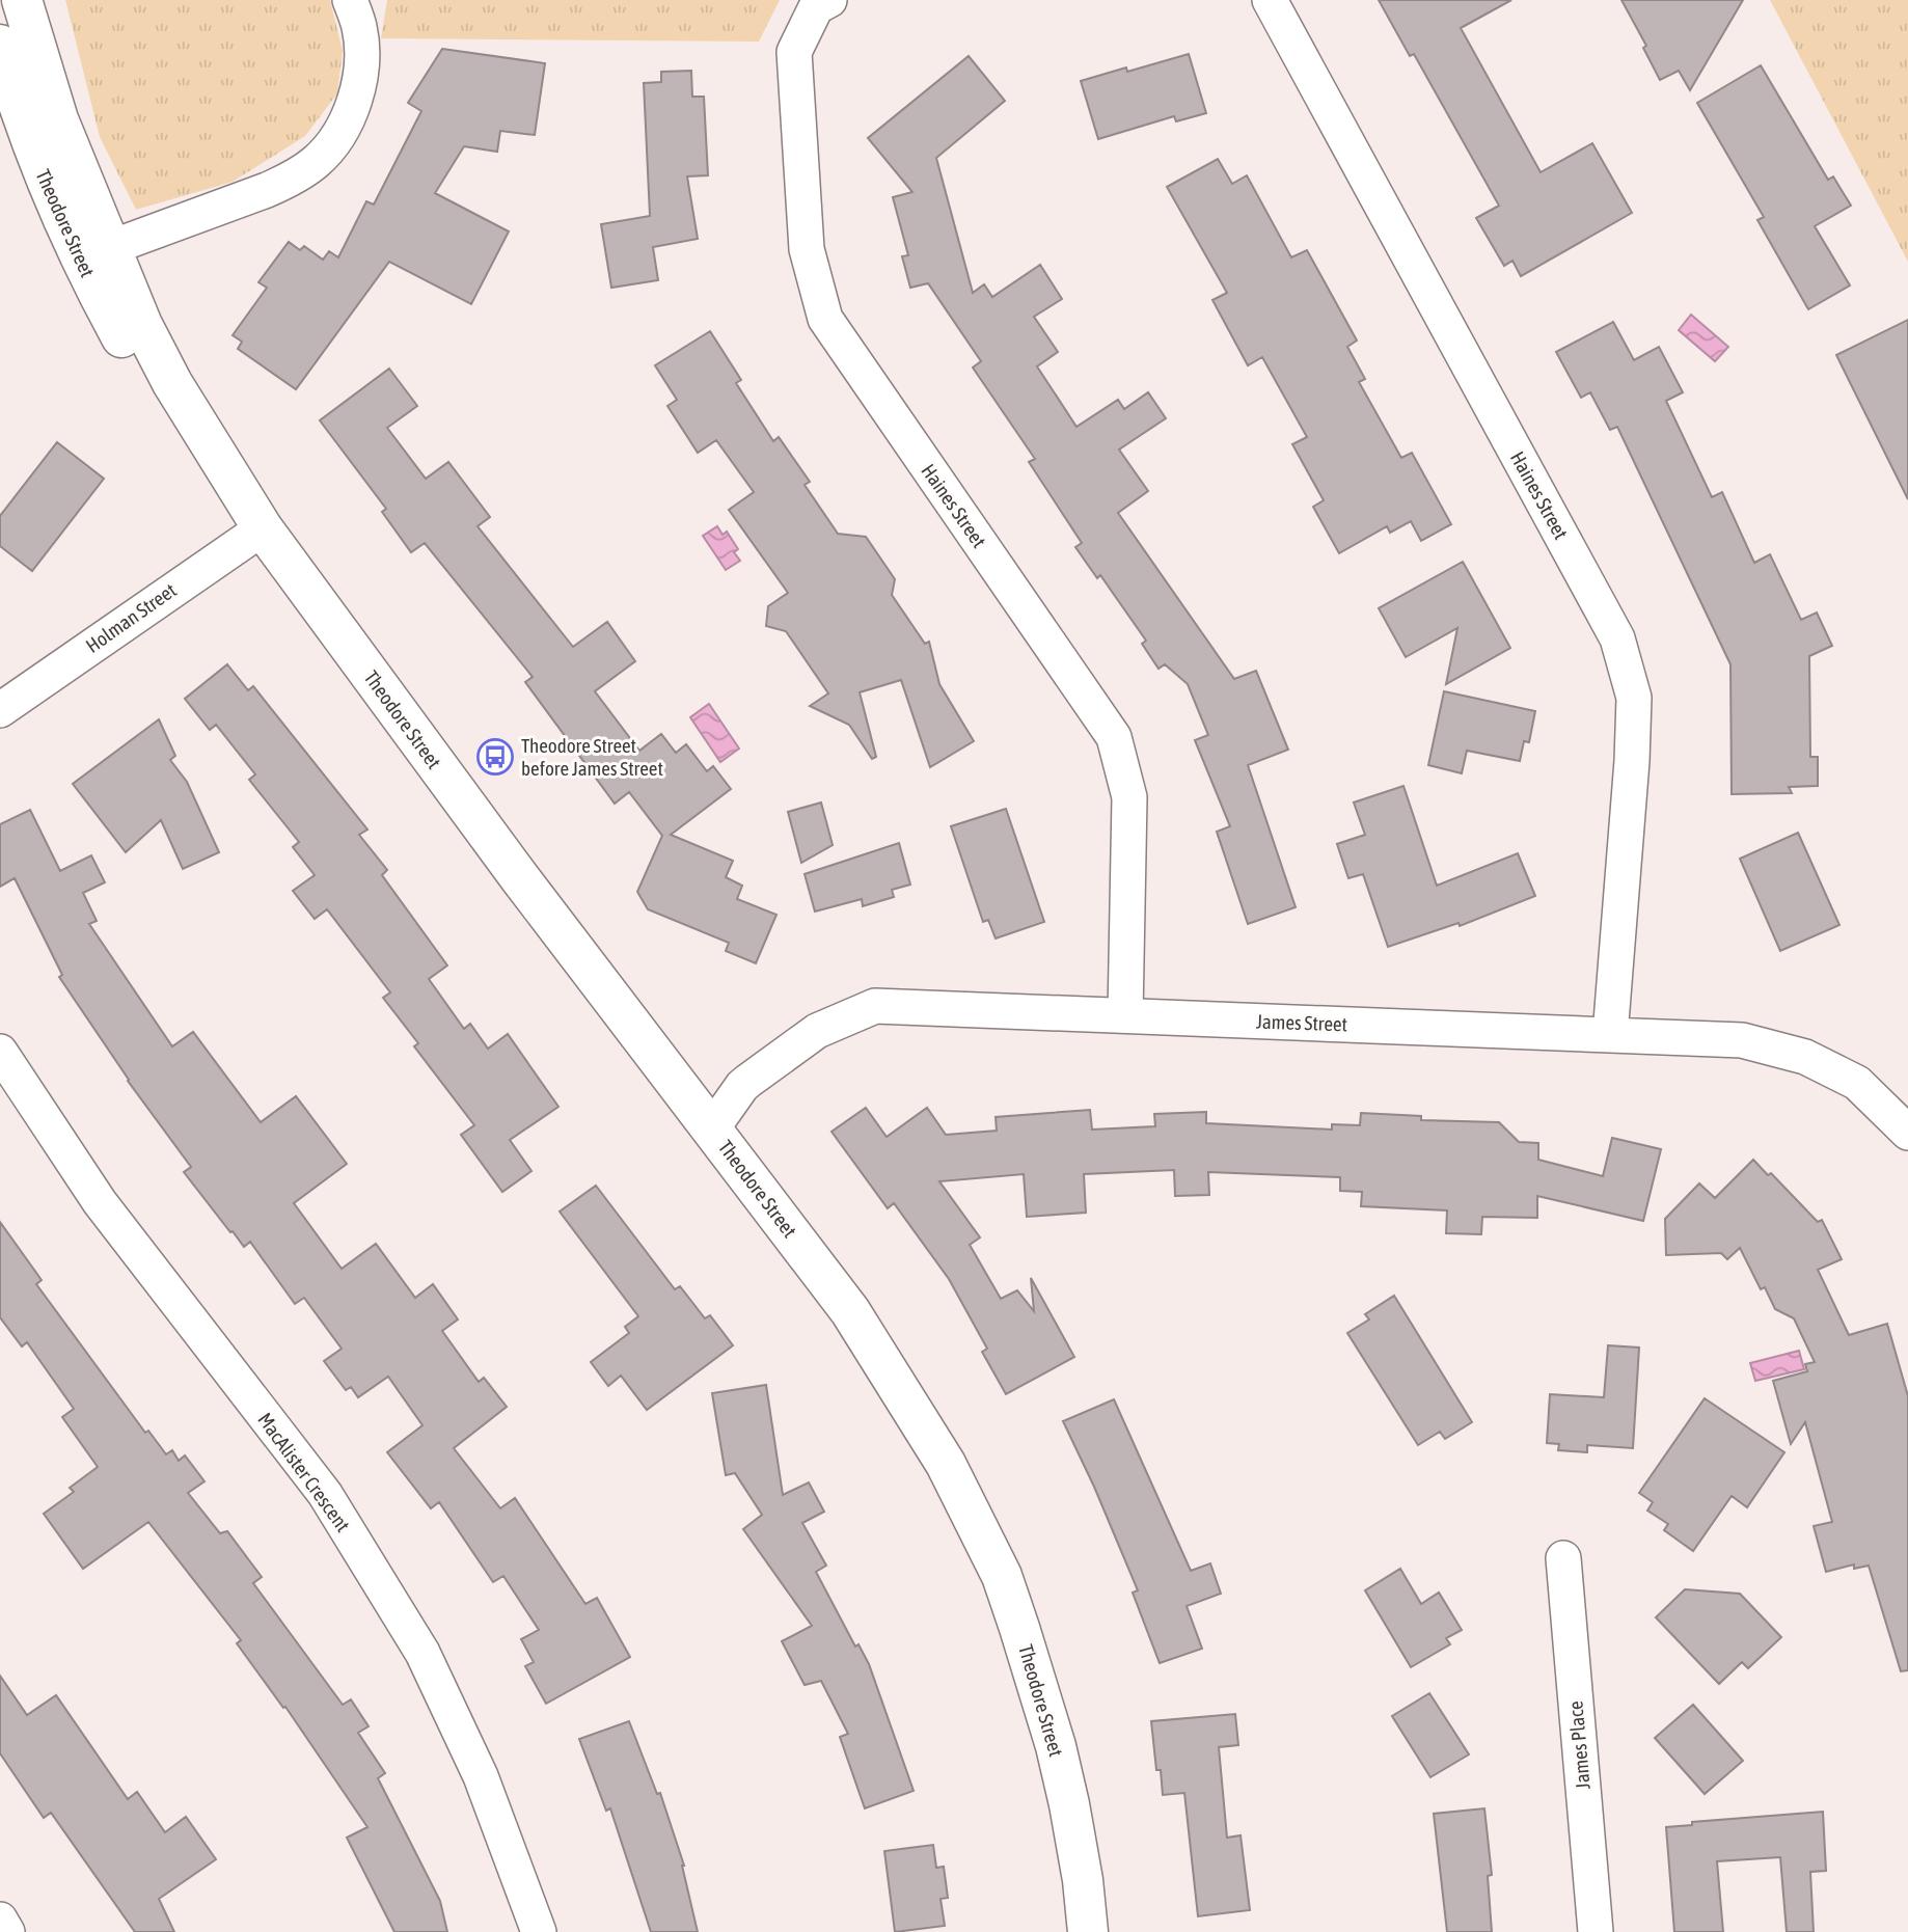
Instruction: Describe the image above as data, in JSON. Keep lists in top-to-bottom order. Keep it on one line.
{"streets":{"main road":["Theodore Street"],"street":["Haines Street","Holman Street","James Street","MacAlister Crescent","James Place"]},"crossings":[["Theodore Street","Holman Street"],["Theodore Street","James Street"],["Haines Street","James Street"]],"places":{"bus stop":["Theodore Street before James Street"]}}
